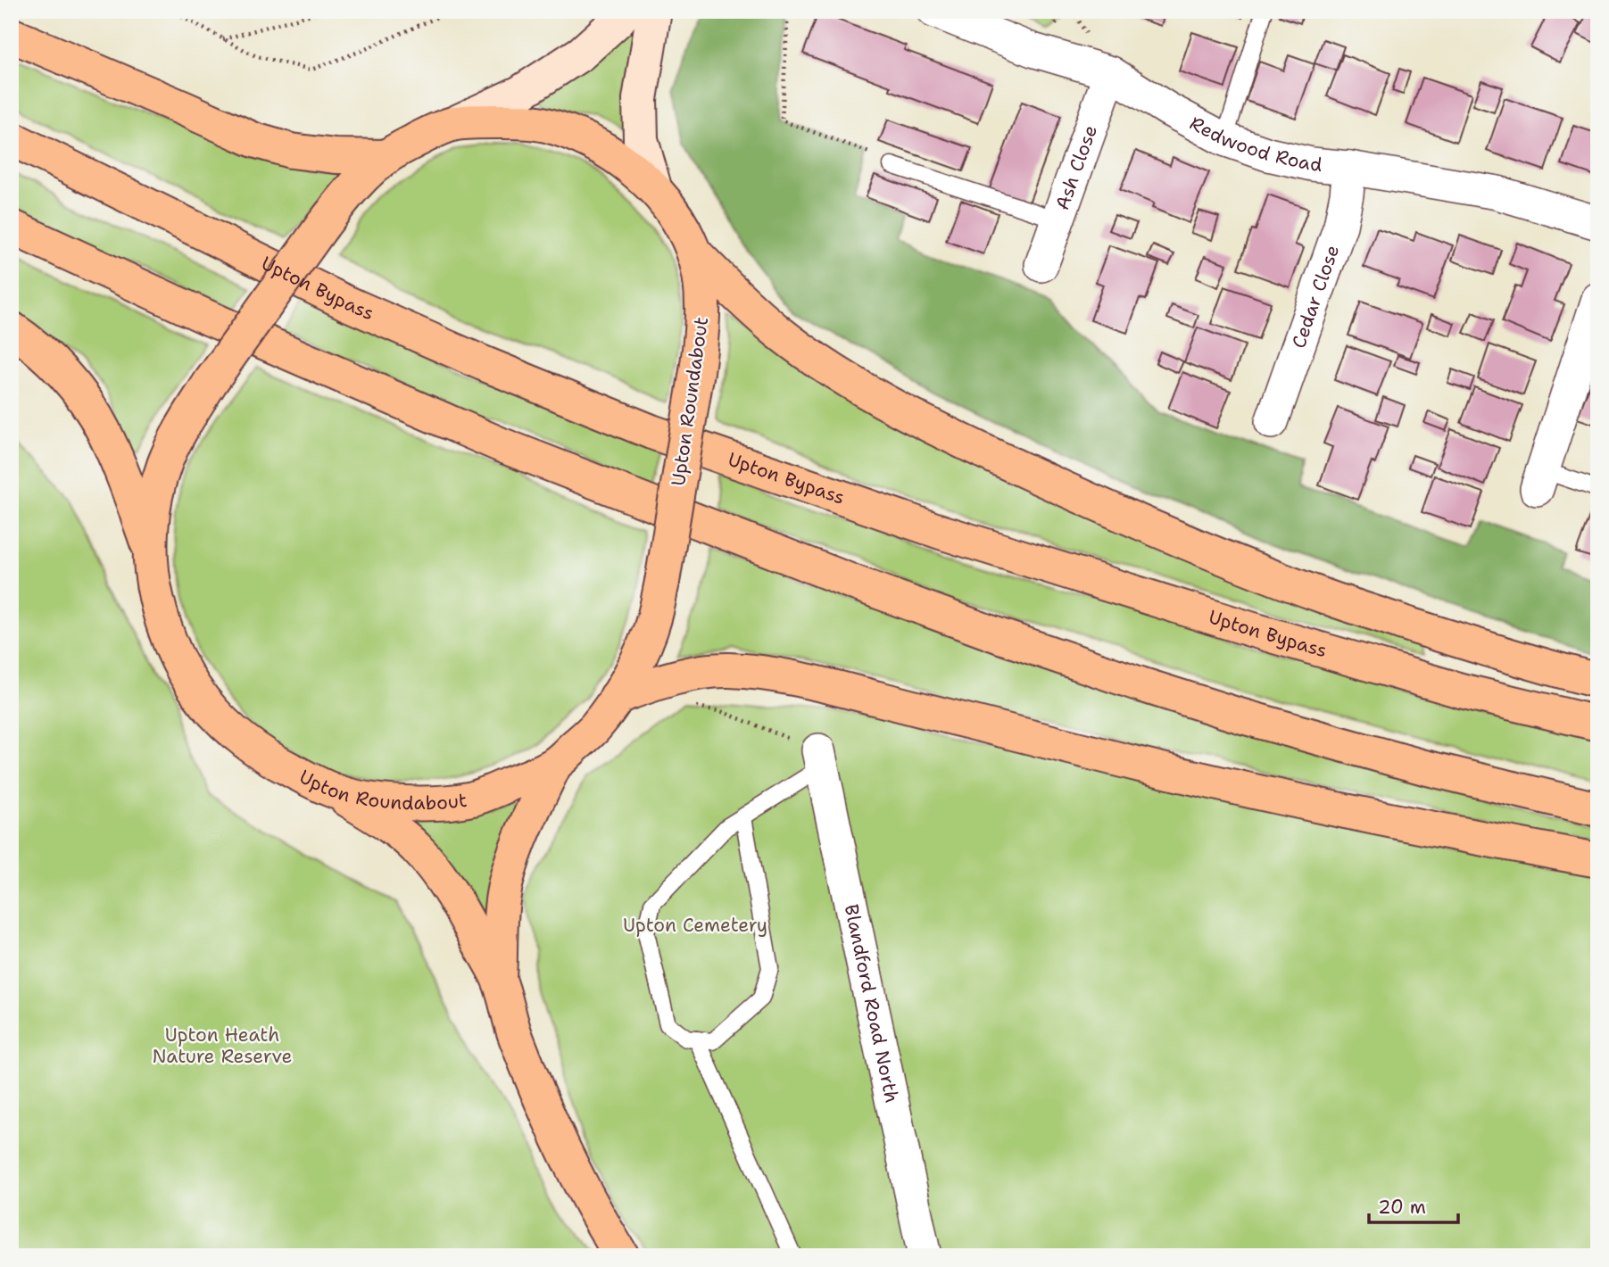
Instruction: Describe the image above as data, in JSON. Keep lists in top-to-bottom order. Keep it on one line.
{"streets":{"highway":["Upton Bypass","Upton Roundabout"],"street":["Redwood Road","Ash Close","Cedar Close","Blandford Road North"]},"crossings":[["Redwood Road","Ash Close"],["Redwood Road","Cedar Close"]],"parks":["Upton Cemetery","Upton Heath Nature Reserve"],"scale_bar":"20 m"}
